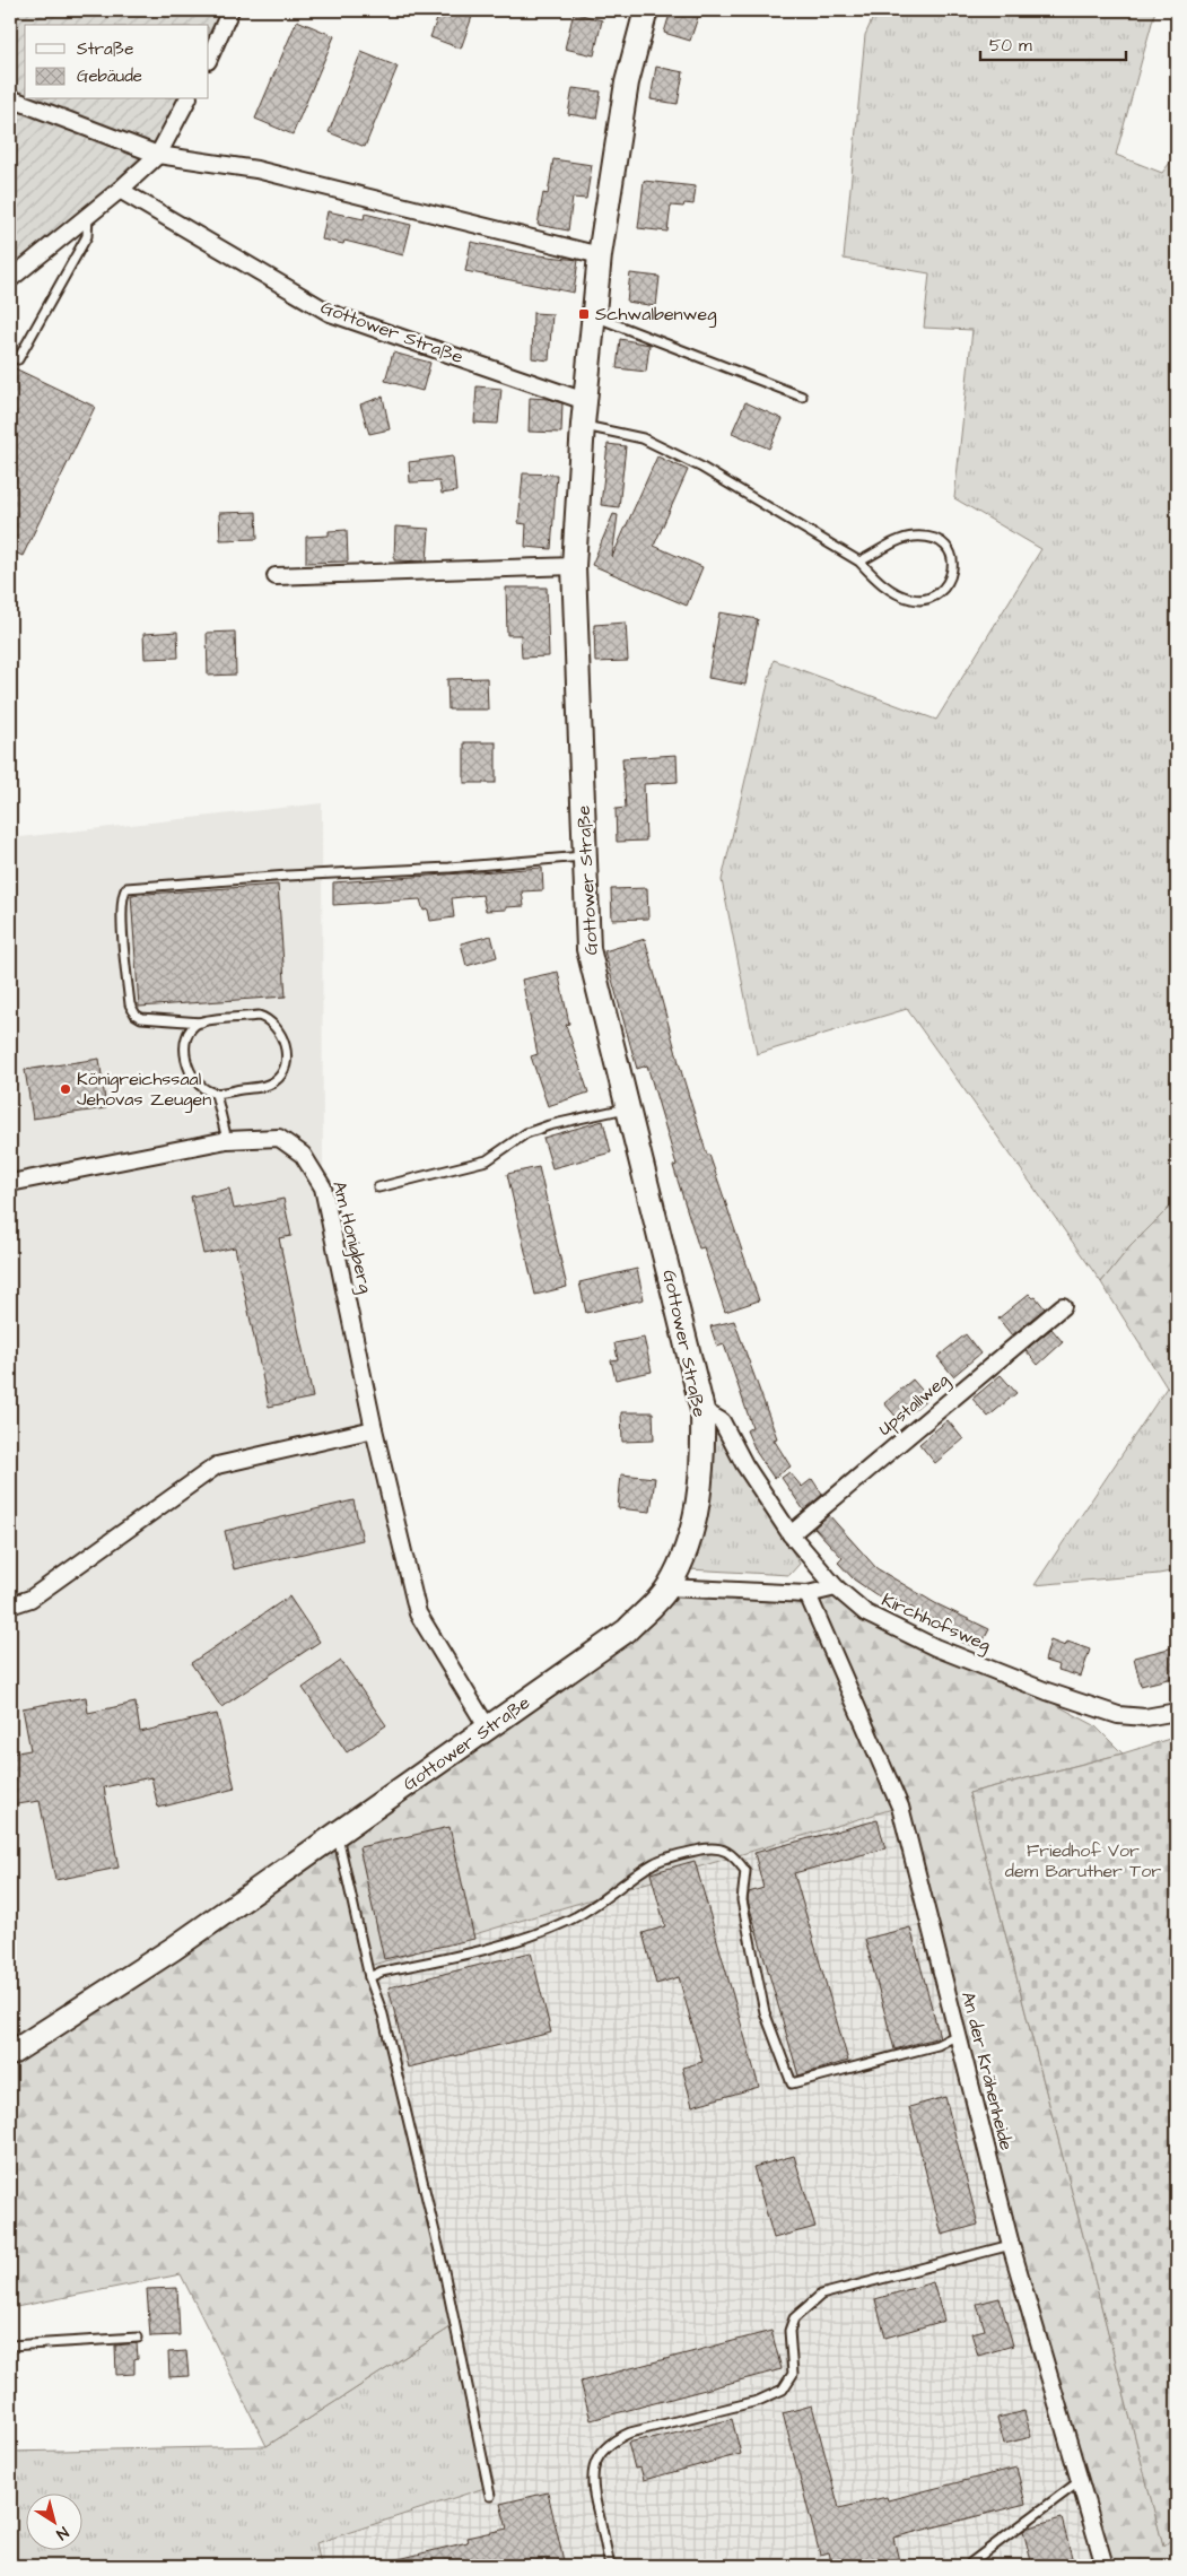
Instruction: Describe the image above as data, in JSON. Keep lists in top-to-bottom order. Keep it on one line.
{"streets":{"street":["Gottower Straße","Am Honigberg","Upstallweg","Kirchhofsweg","An der Krähenheide"]},"crossings":[["Gottower Straße","Am Honigberg"],["Gottower Straße","Kirchhofsweg"],["Upstallweg","Kirchhofsweg"]],"parks":["Friedhof Vor dem Baruther Tor"],"places":{"transit":["Schwalbenweg"],"other":["Königreichssaal Jehovas Zeugen"]},"legend":["Straße","Gebäude"],"scale_bar":"50 m","north":"bottom right"}
